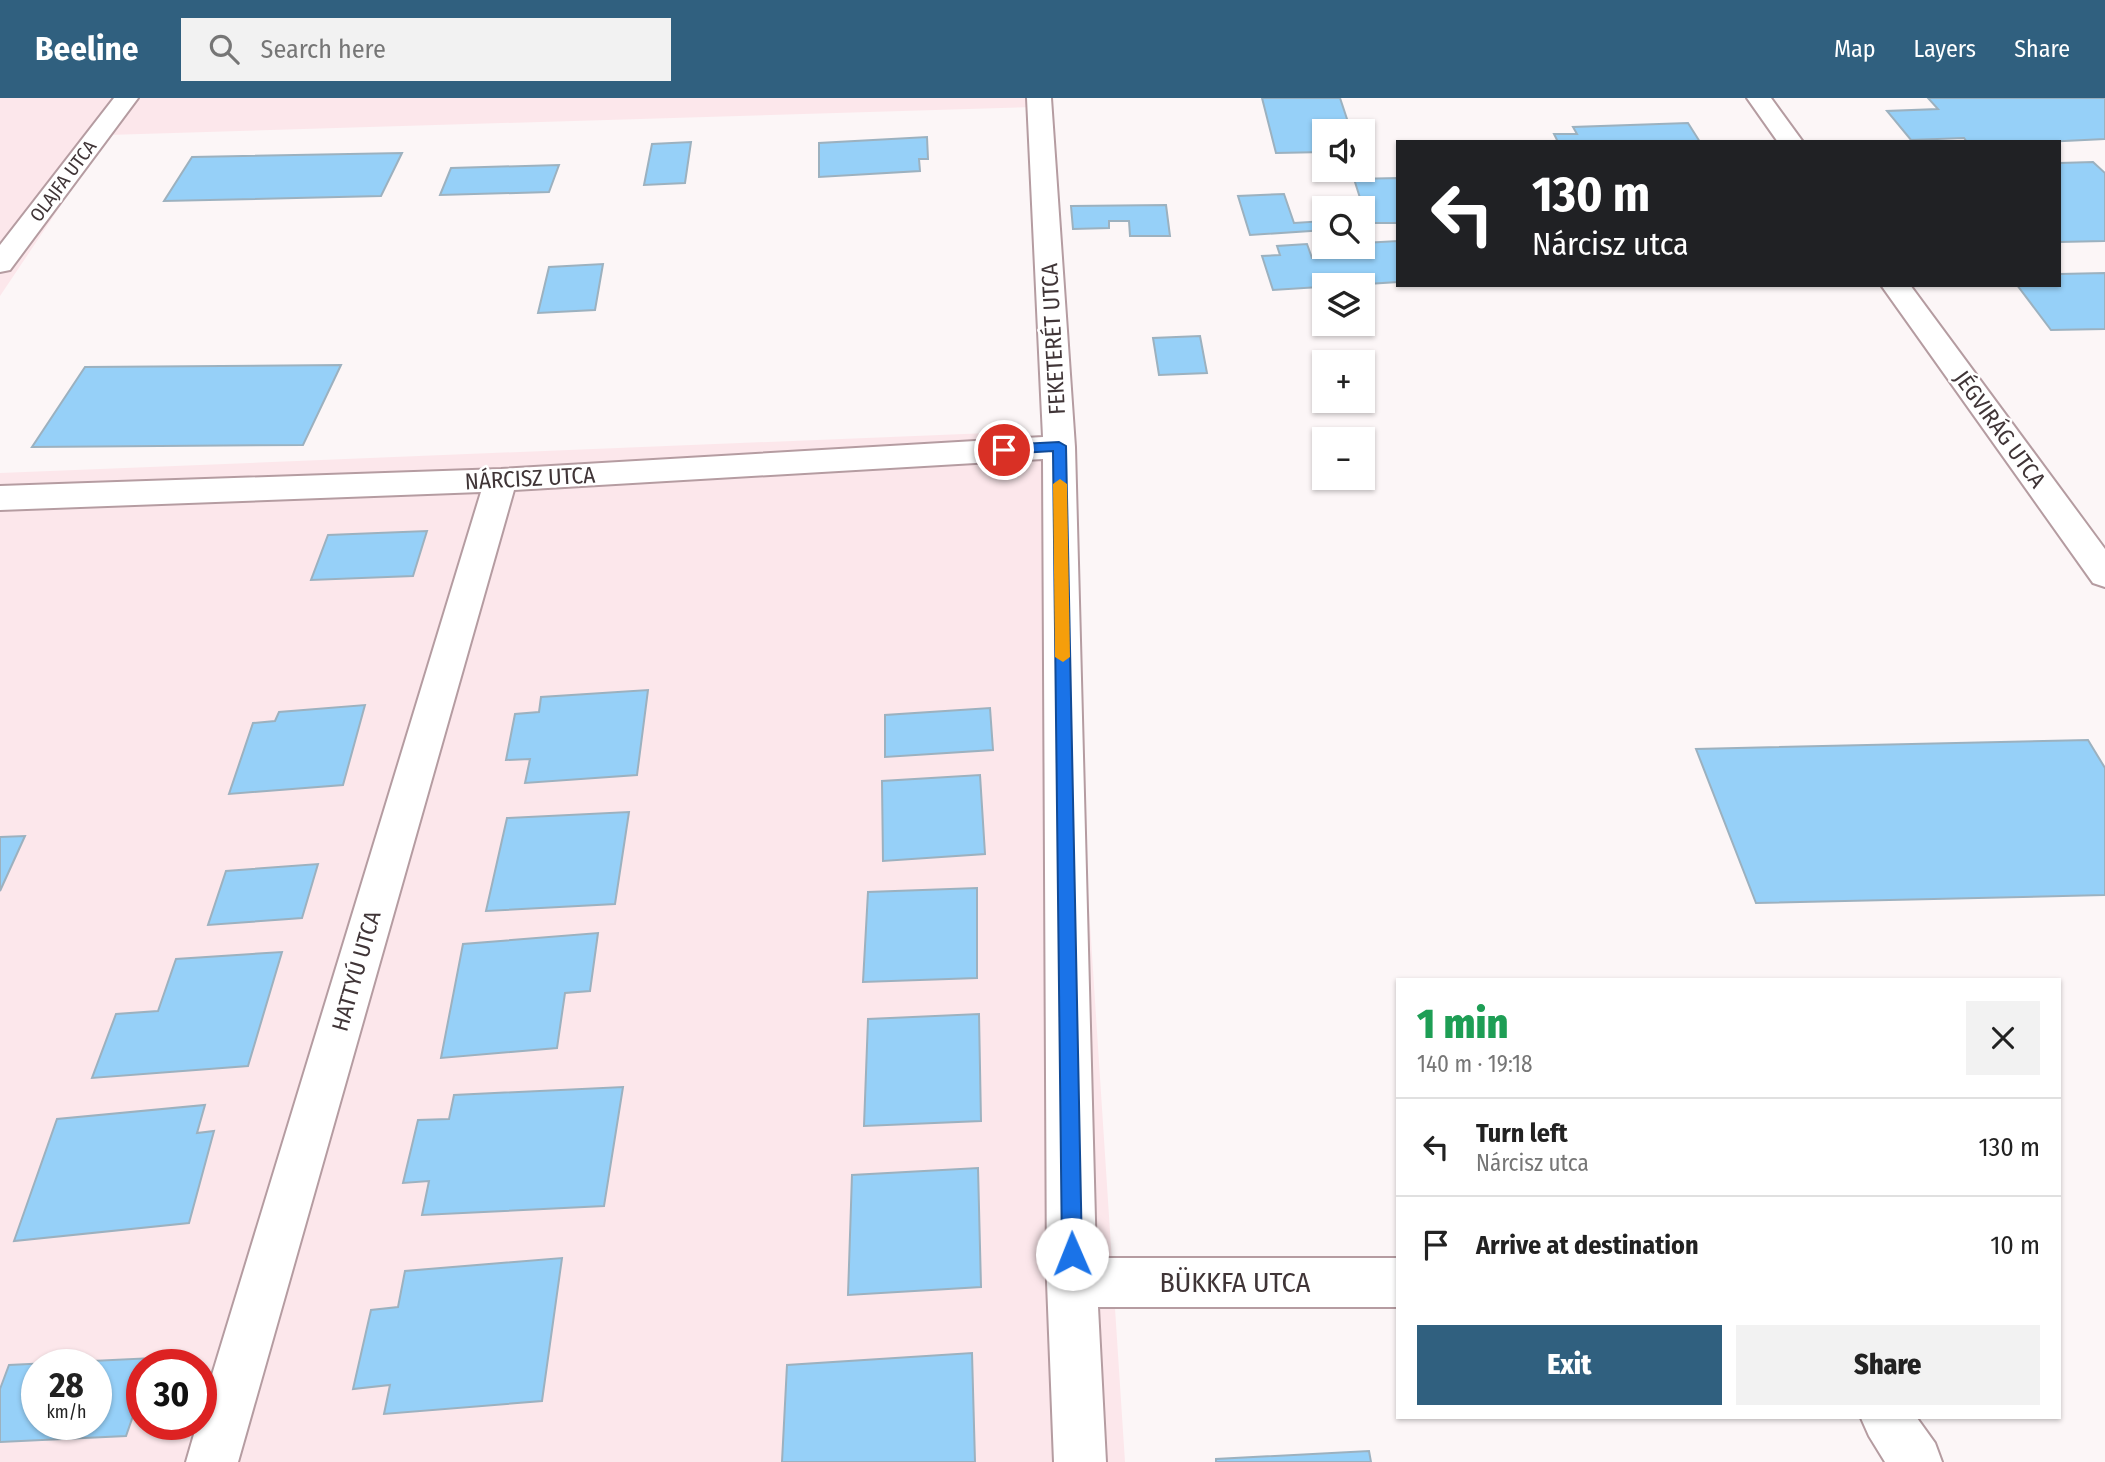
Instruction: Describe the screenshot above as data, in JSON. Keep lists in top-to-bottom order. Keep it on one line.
{"streets":{"street":["OLAJFA UTCA","FEKETERÉT UTCA","JÉGVIRÁG UTCA","NÁRCISZ UTCA","HATTYÚ UTCA","BÜKKFA UTCA"]},"crossings":[["FEKETERÉT UTCA","NÁRCISZ UTCA"],["FEKETERÉT UTCA","BÜKKFA UTCA"],["NÁRCISZ UTCA","HATTYÚ UTCA"]],"page":{"header":"Beeline","search":"Search here","nav":["Map","Layers","Share"],"map_buttons":["+","−"],"turn":["130 m","Nárcisz utca"],"heading":["1 min","140 m · 19:18"],"list":[{"name":"Turn left","note":"Nárcisz utca","value":"130 m"},{"name":"Arrive at destination","value":"10 m"}],"buttons":["Exit","Share"],"speed":"28 km/h","limit":"30"}}
